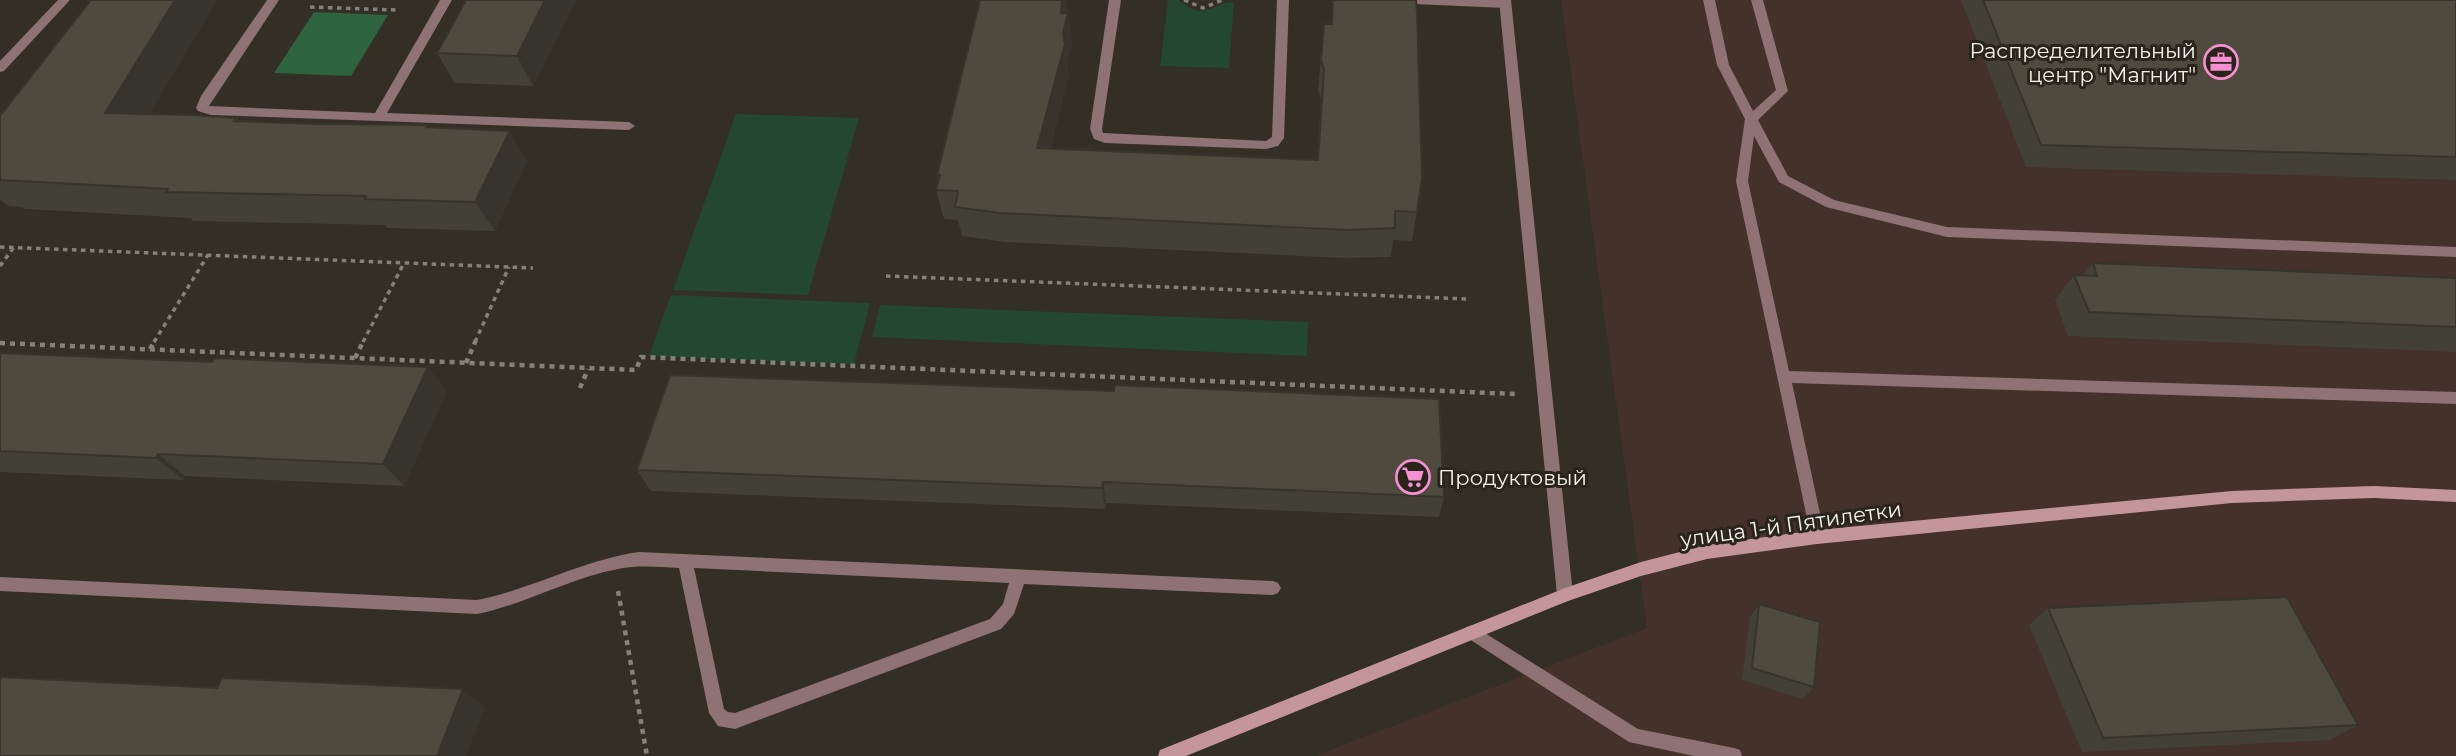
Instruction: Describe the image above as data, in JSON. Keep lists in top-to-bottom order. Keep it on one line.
{"streets":{"street":["улица 1-й Пятилетки"]},"places":{"office":["Распределительный центр \"Магнит\""],"supermarket":["Продуктовый"]}}
